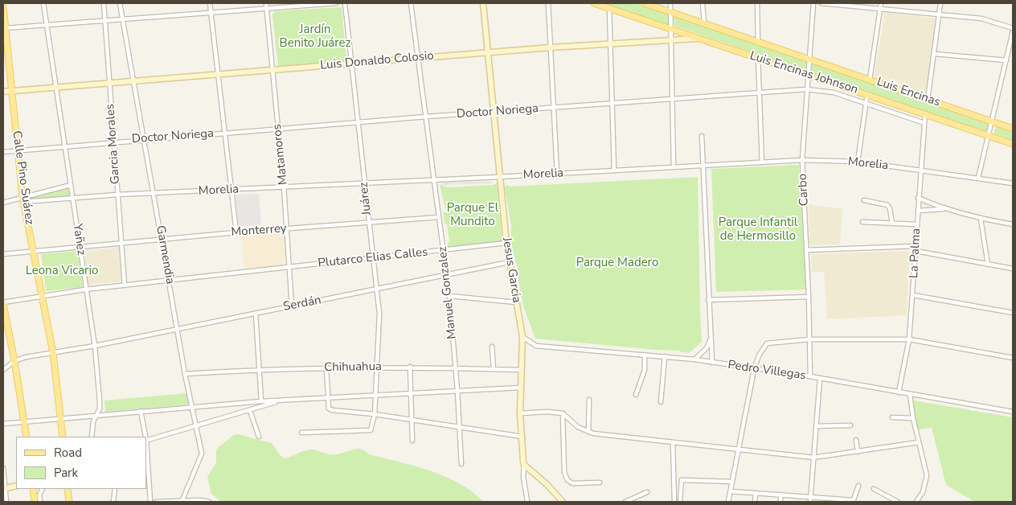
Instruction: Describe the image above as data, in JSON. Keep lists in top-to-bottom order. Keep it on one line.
{"streets":{"main road":["Luis Donaldo Colosio","Luis Encinas Johnson","Luis Encinas","Calle Pino Suárez","Jesus Garcia"],"street":["Doctor Noriega","Garcia Morales","Matamoros","Morelia","Carbo","Juárez","Monterrey","Yañez","La Palma","Garmendia","Plutarco Elias Calles","Manuel Gonzalez","Serdán","Chihuahua","Pedro Villegas"]},"crossings":[["Luis Donaldo Colosio","Luis Encinas Johnson"],["Luis Donaldo Colosio","Garcia Morales"],["Luis Donaldo Colosio","Matamoros"],["Luis Donaldo Colosio","Calle Pino Suárez"],["Luis Donaldo Colosio","Juárez"],["Luis Donaldo Colosio","Yañez"],["Luis Donaldo Colosio","Garmendia"],["Luis Donaldo Colosio","Jesus Garcia"],["Luis Donaldo Colosio","Manuel Gonzalez"],["Luis Encinas Johnson","Carbo"],["Luis Encinas Johnson","La Palma"],["Luis Encinas","Carbo"],["Doctor Noriega","Garcia Morales"],["Doctor Noriega","Matamoros"],["Doctor Noriega","Calle Pino Suárez"],["Doctor Noriega","Carbo"],["Doctor Noriega","Juárez"],["Doctor Noriega","Yañez"],["Doctor Noriega","La Palma"],["Doctor Noriega","Garmendia"],["Doctor Noriega","Jesus Garcia"],["Doctor Noriega","Manuel Gonzalez"],["Garcia Morales","Morelia"],["Garcia Morales","Monterrey"],["Garcia Morales","Plutarco Elias Calles"],["Matamoros","Morelia"],["Matamoros","Monterrey"],["Matamoros","Plutarco Elias Calles"],["Matamoros","Serdán"],["Morelia","Calle Pino Suárez"],["Morelia","Carbo"],["Morelia","Juárez"],["Morelia","Yañez"],["Morelia","La Palma"],["Morelia","Garmendia"],["Morelia","Jesus Garcia"],["Morelia","Manuel Gonzalez"],["Calle Pino Suárez","Monterrey"],["Calle Pino Suárez","Plutarco Elias Calles"],["Calle Pino Suárez","Serdán"],["Carbo","Pedro Villegas"],["Juárez","Monterrey"],["Juárez","Plutarco Elias Calles"],["Juárez","Serdán"],["Juárez","Chihuahua"],["Monterrey","Yañez"],["Monterrey","Garmendia"],["Monterrey","Manuel Gonzalez"],["Yañez","Plutarco Elias Calles"],["Yañez","Serdán"],["La Palma","Pedro Villegas"],["Garmendia","Plutarco Elias Calles"],["Garmendia","Serdán"],["Garmendia","Chihuahua"],["Plutarco Elias Calles","Jesus Garcia"],["Plutarco Elias Calles","Manuel Gonzalez"],["Jesus Garcia","Serdán"],["Jesus Garcia","Chihuahua"],["Jesus Garcia","Pedro Villegas"],["Manuel Gonzalez","Serdán"],["Manuel Gonzalez","Chihuahua"]],"parks":["Jardín Benito Juárez","Parque El Mundito","Parque Infantil de Hermosillo","Parque Madero","Leona Vicario"],"legend":["Road","Park"]}
